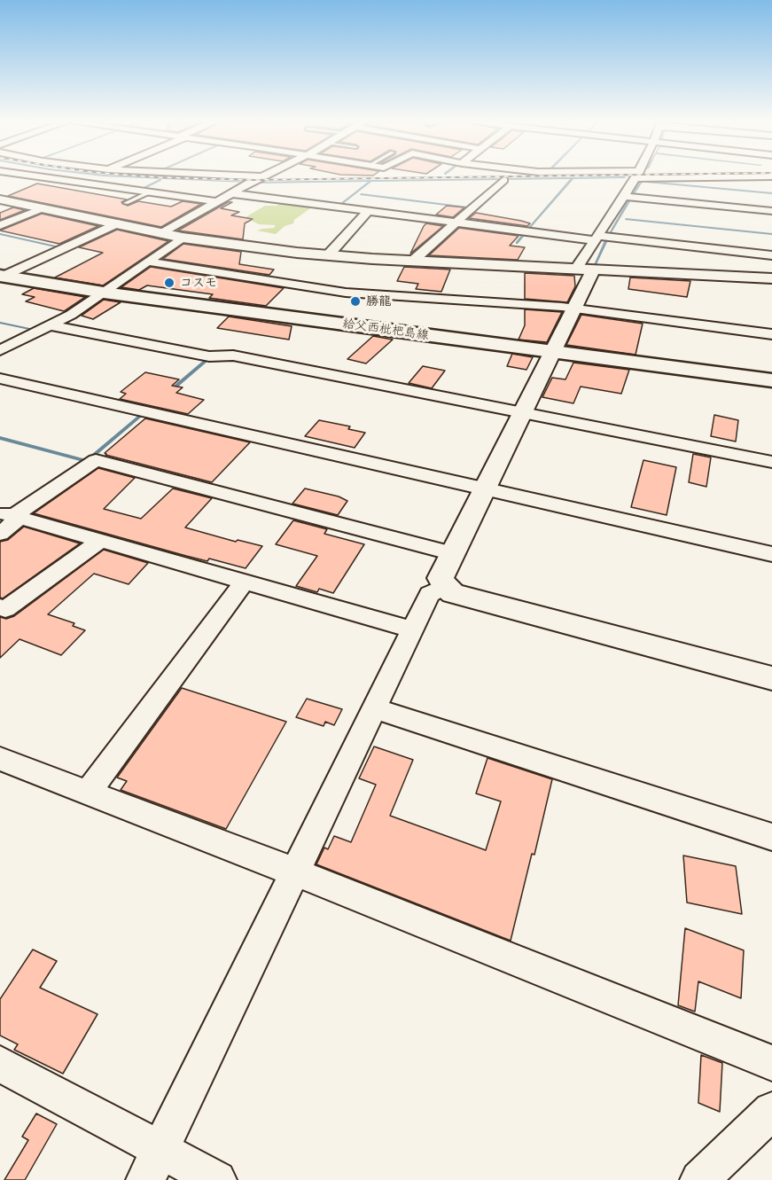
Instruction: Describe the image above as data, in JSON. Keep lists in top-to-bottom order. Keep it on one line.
{"streets":{"main road":["給父西枇杷島線"]},"places":["コスモ","勝龍"]}
